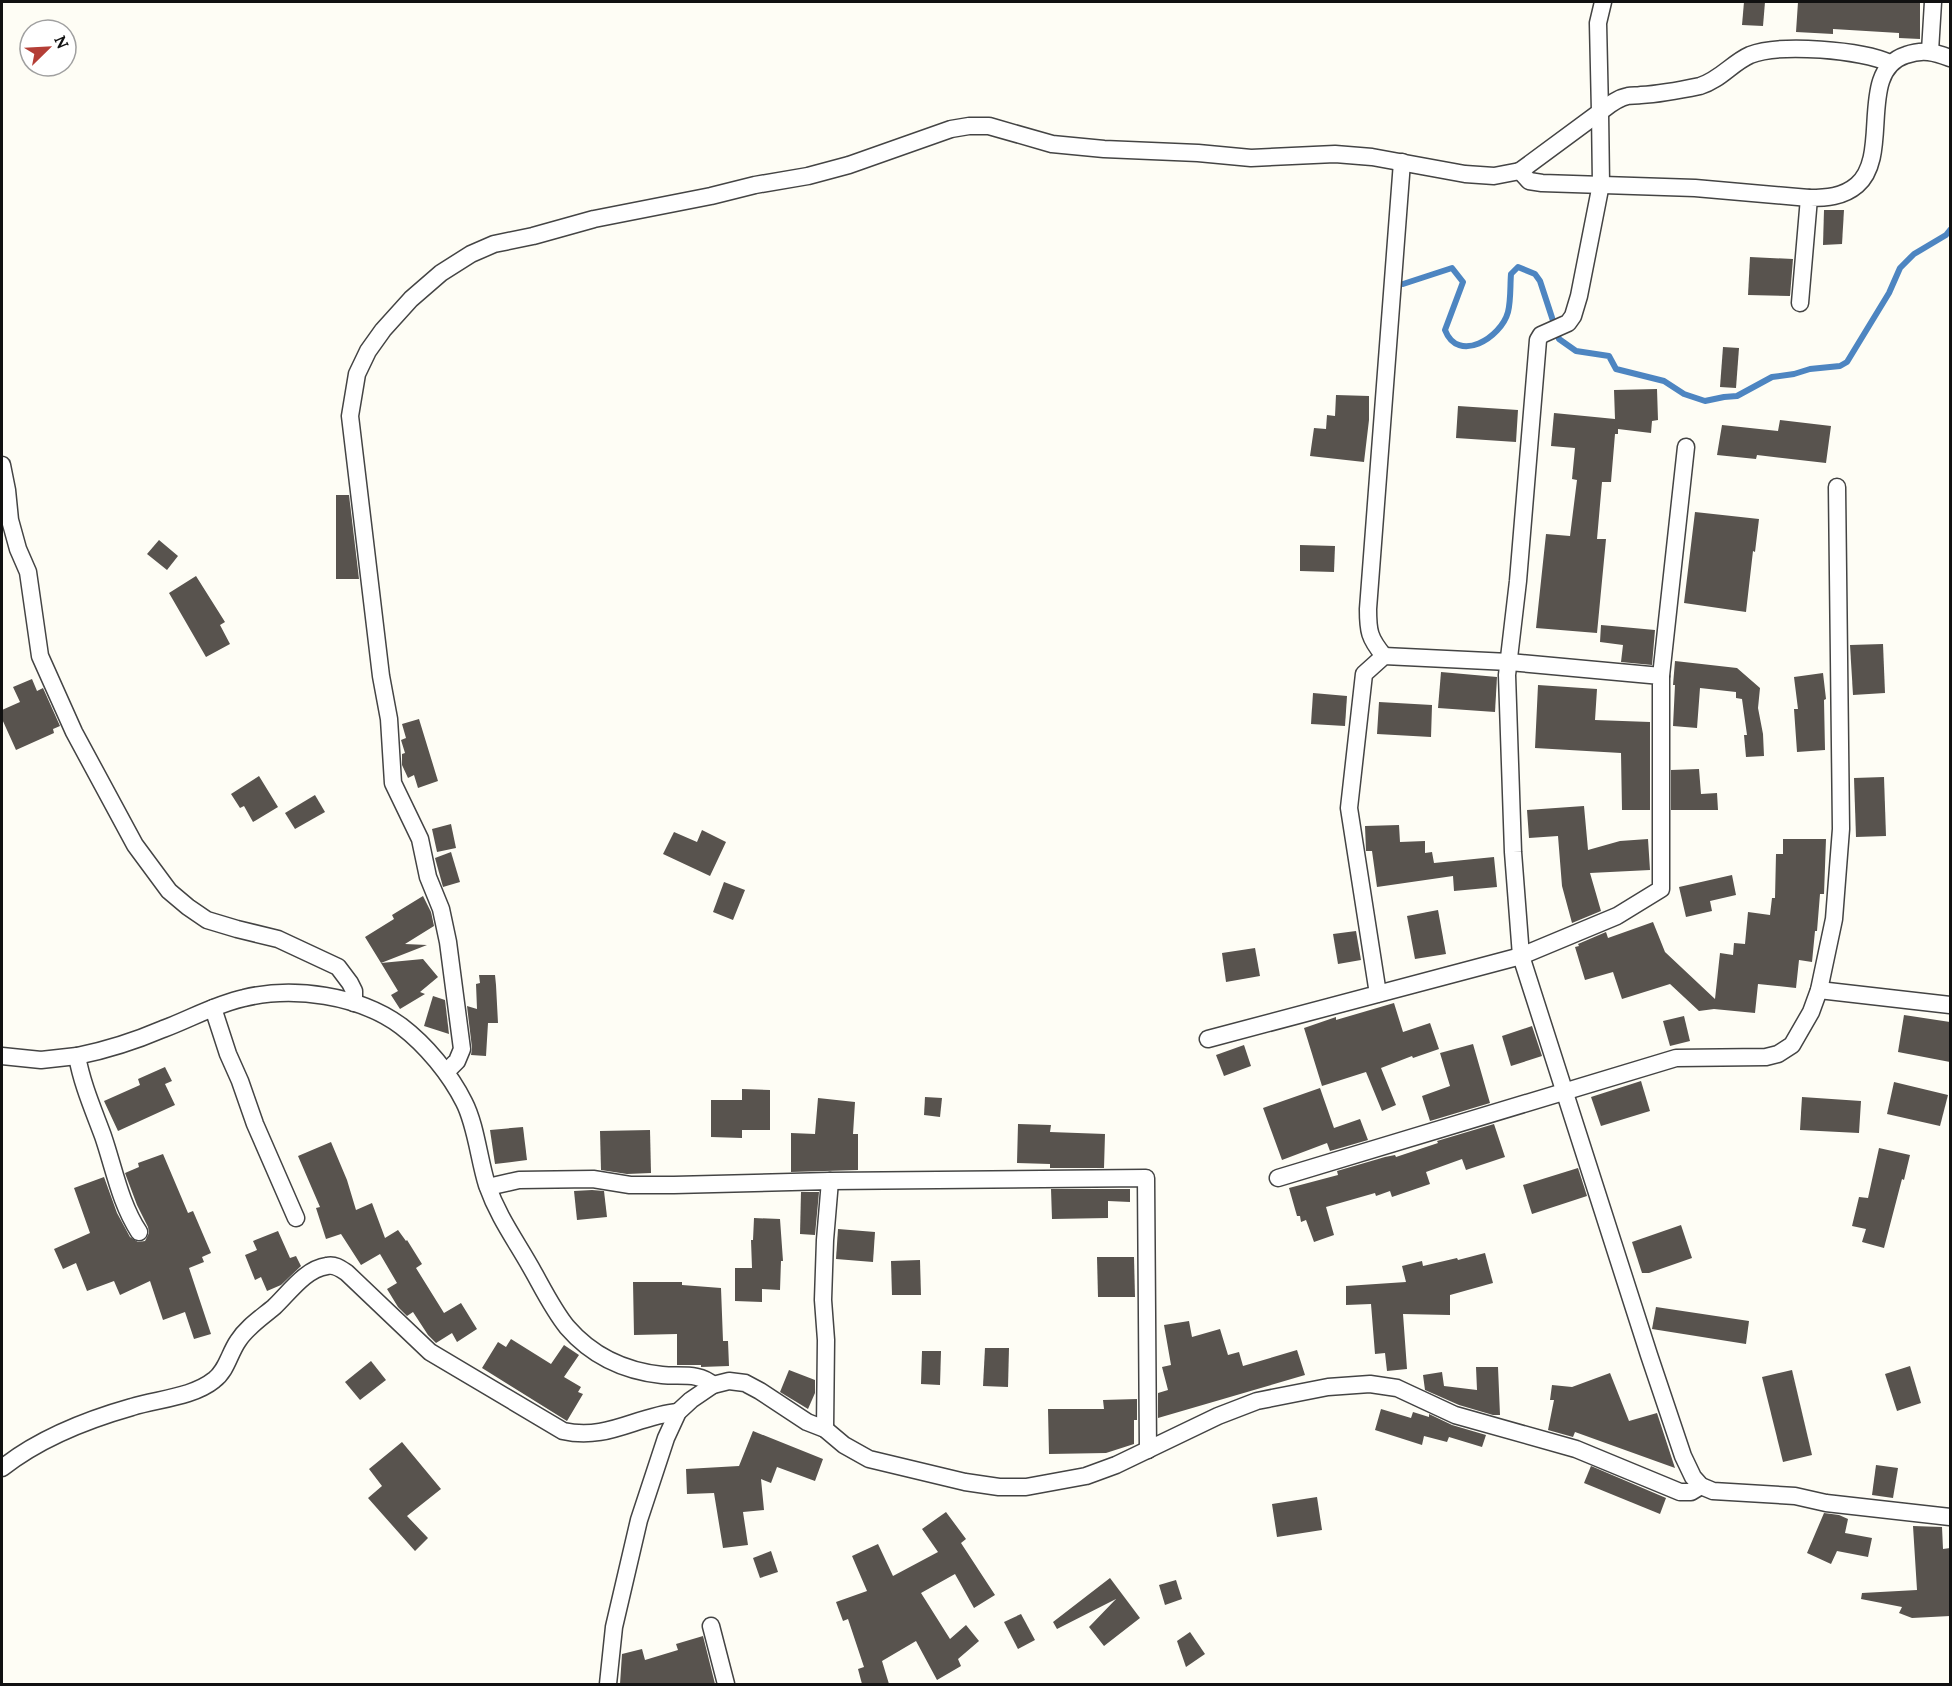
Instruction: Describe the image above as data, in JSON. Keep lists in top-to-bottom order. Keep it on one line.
{"north":"top right"}
